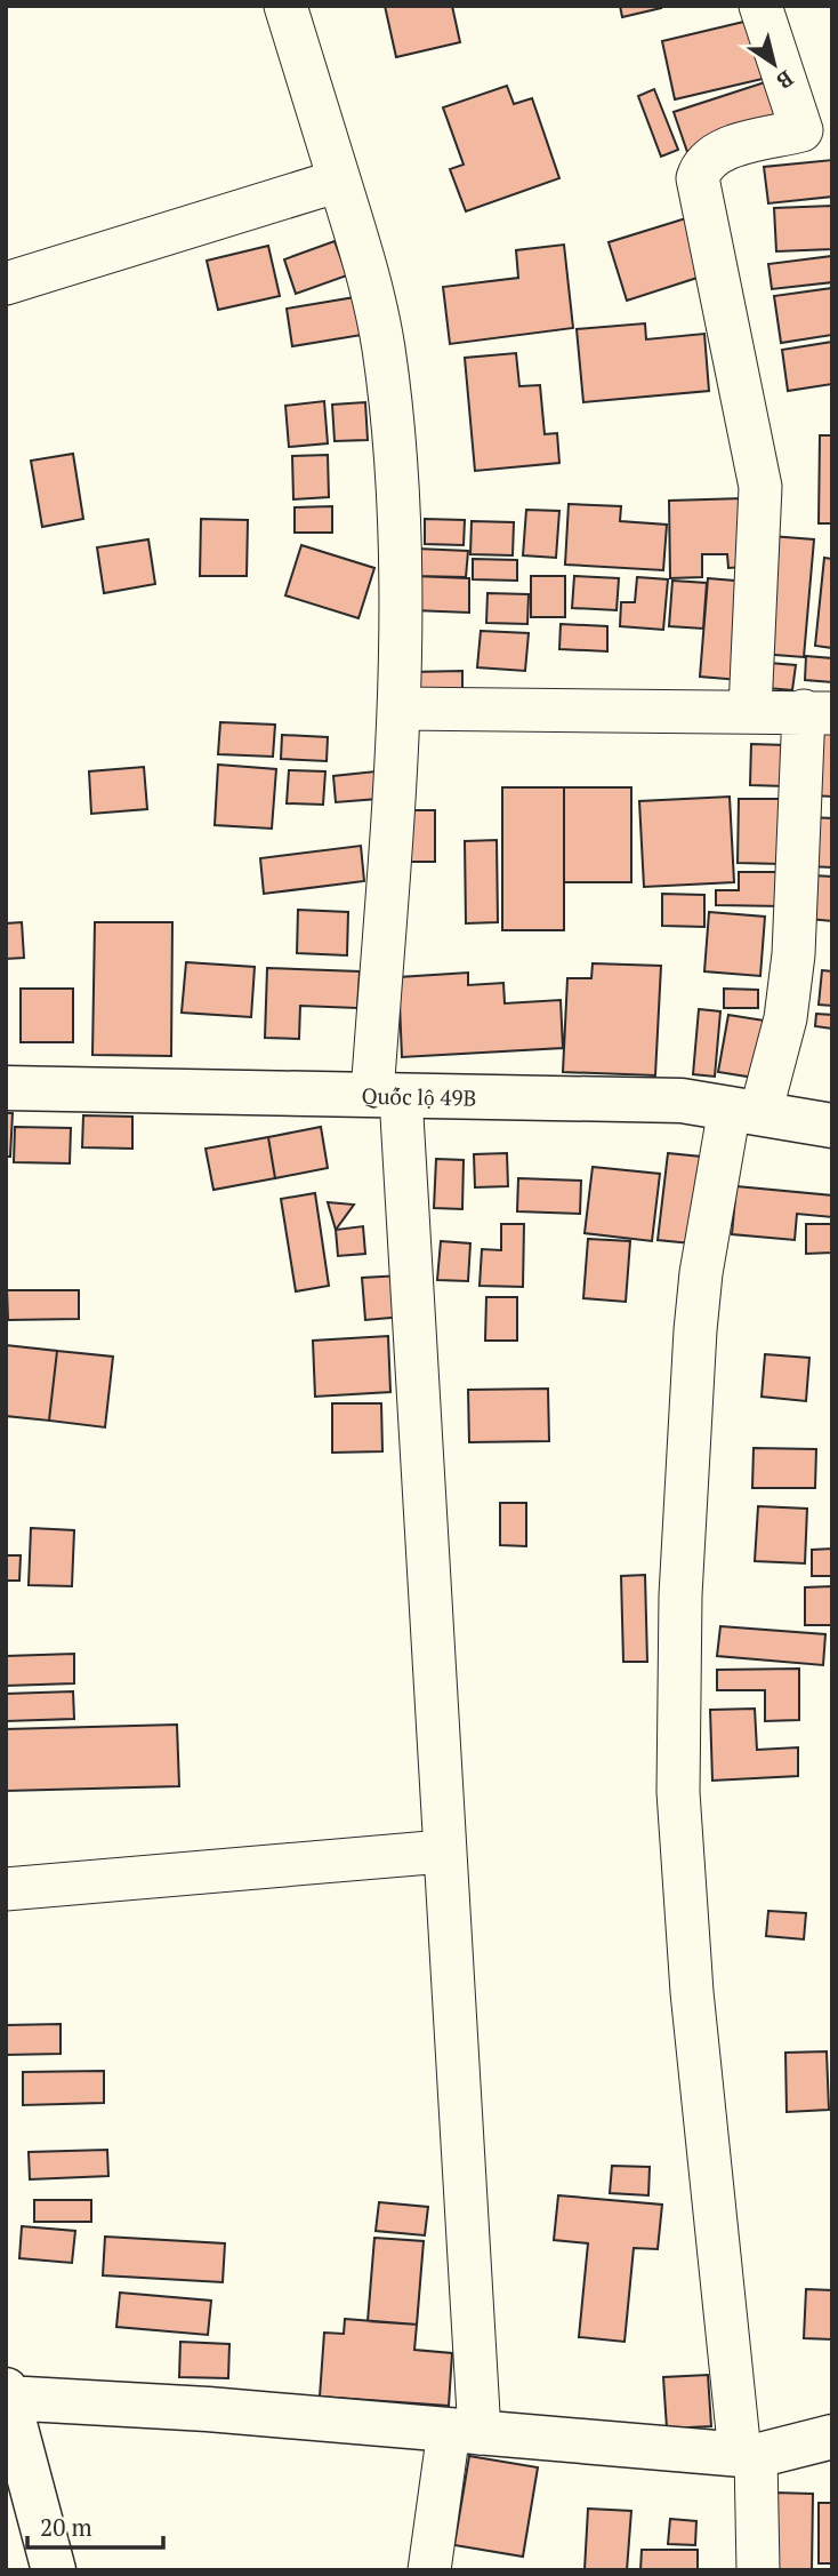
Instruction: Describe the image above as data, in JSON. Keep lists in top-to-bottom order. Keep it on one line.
{"streets":{"street":["Quốc lộ 49B"]},"scale_bar":"20 m","north":"bottom right"}
